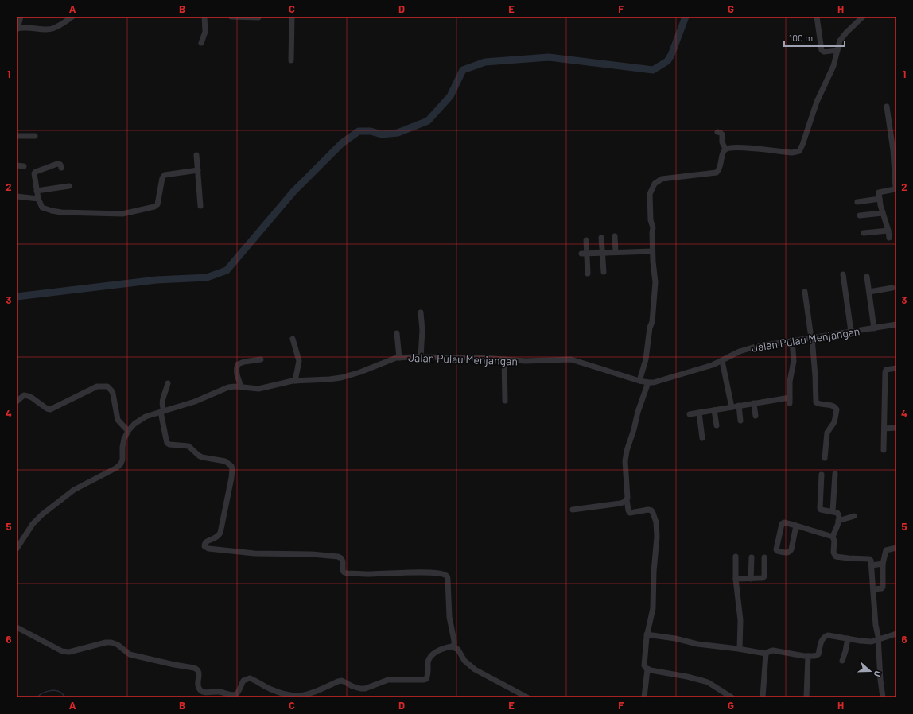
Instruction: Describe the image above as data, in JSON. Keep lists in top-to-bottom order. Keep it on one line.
{"streets":{"street":["Jalan Pulau Menjangan"]},"scale_bar":"100 m","north":"right","grid":{"columns":["A","B","C","D","E","F","G","H"],"rows":["1","2","3","4","5","6"]}}
